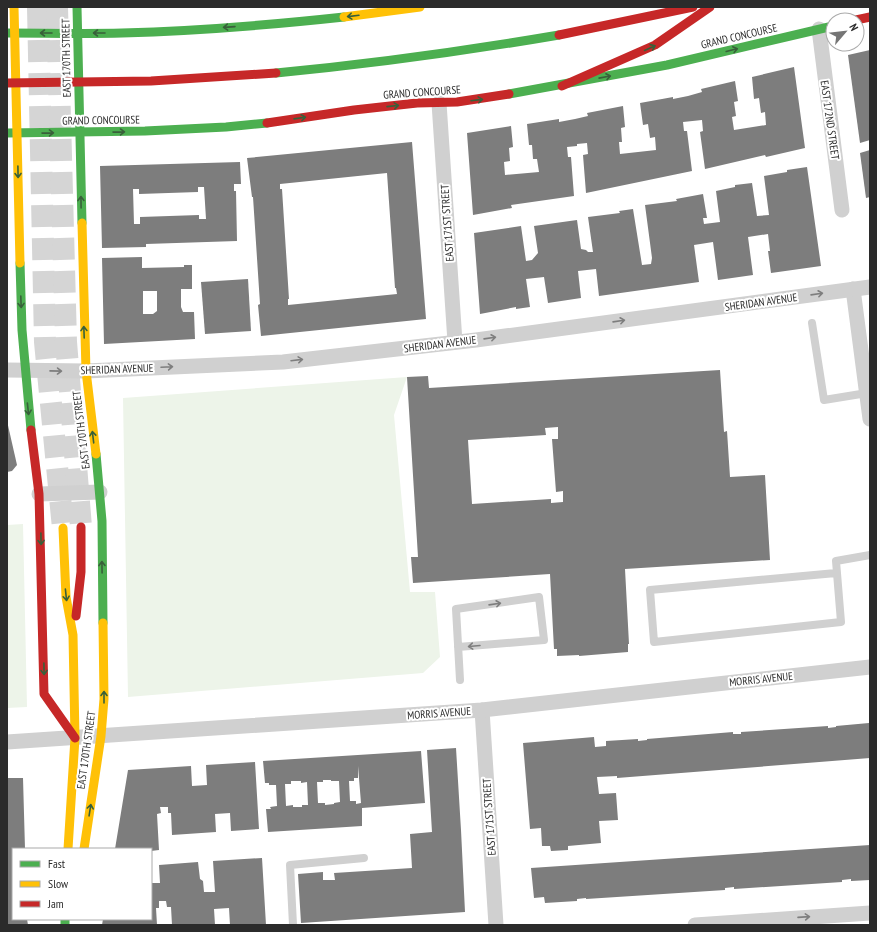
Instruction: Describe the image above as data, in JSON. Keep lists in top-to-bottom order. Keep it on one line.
{"streets":{"street":["GRAND CONCOURSE","EAST 170TH STREET","EAST 172ND STREET","EAST 171ST STREET","SHERIDAN AVENUE","MORRIS AVENUE"]},"crossings":[["GRAND CONCOURSE","EAST 170TH STREET"],["GRAND CONCOURSE","EAST 171ST STREET"],["EAST 170TH STREET","SHERIDAN AVENUE"],["EAST 170TH STREET","MORRIS AVENUE"],["EAST 171ST STREET","SHERIDAN AVENUE"],["EAST 171ST STREET","MORRIS AVENUE"]],"one_way":["SHERIDAN AVENUE"],"legend":["Fast","Slow","Jam"],"north":"top right"}
